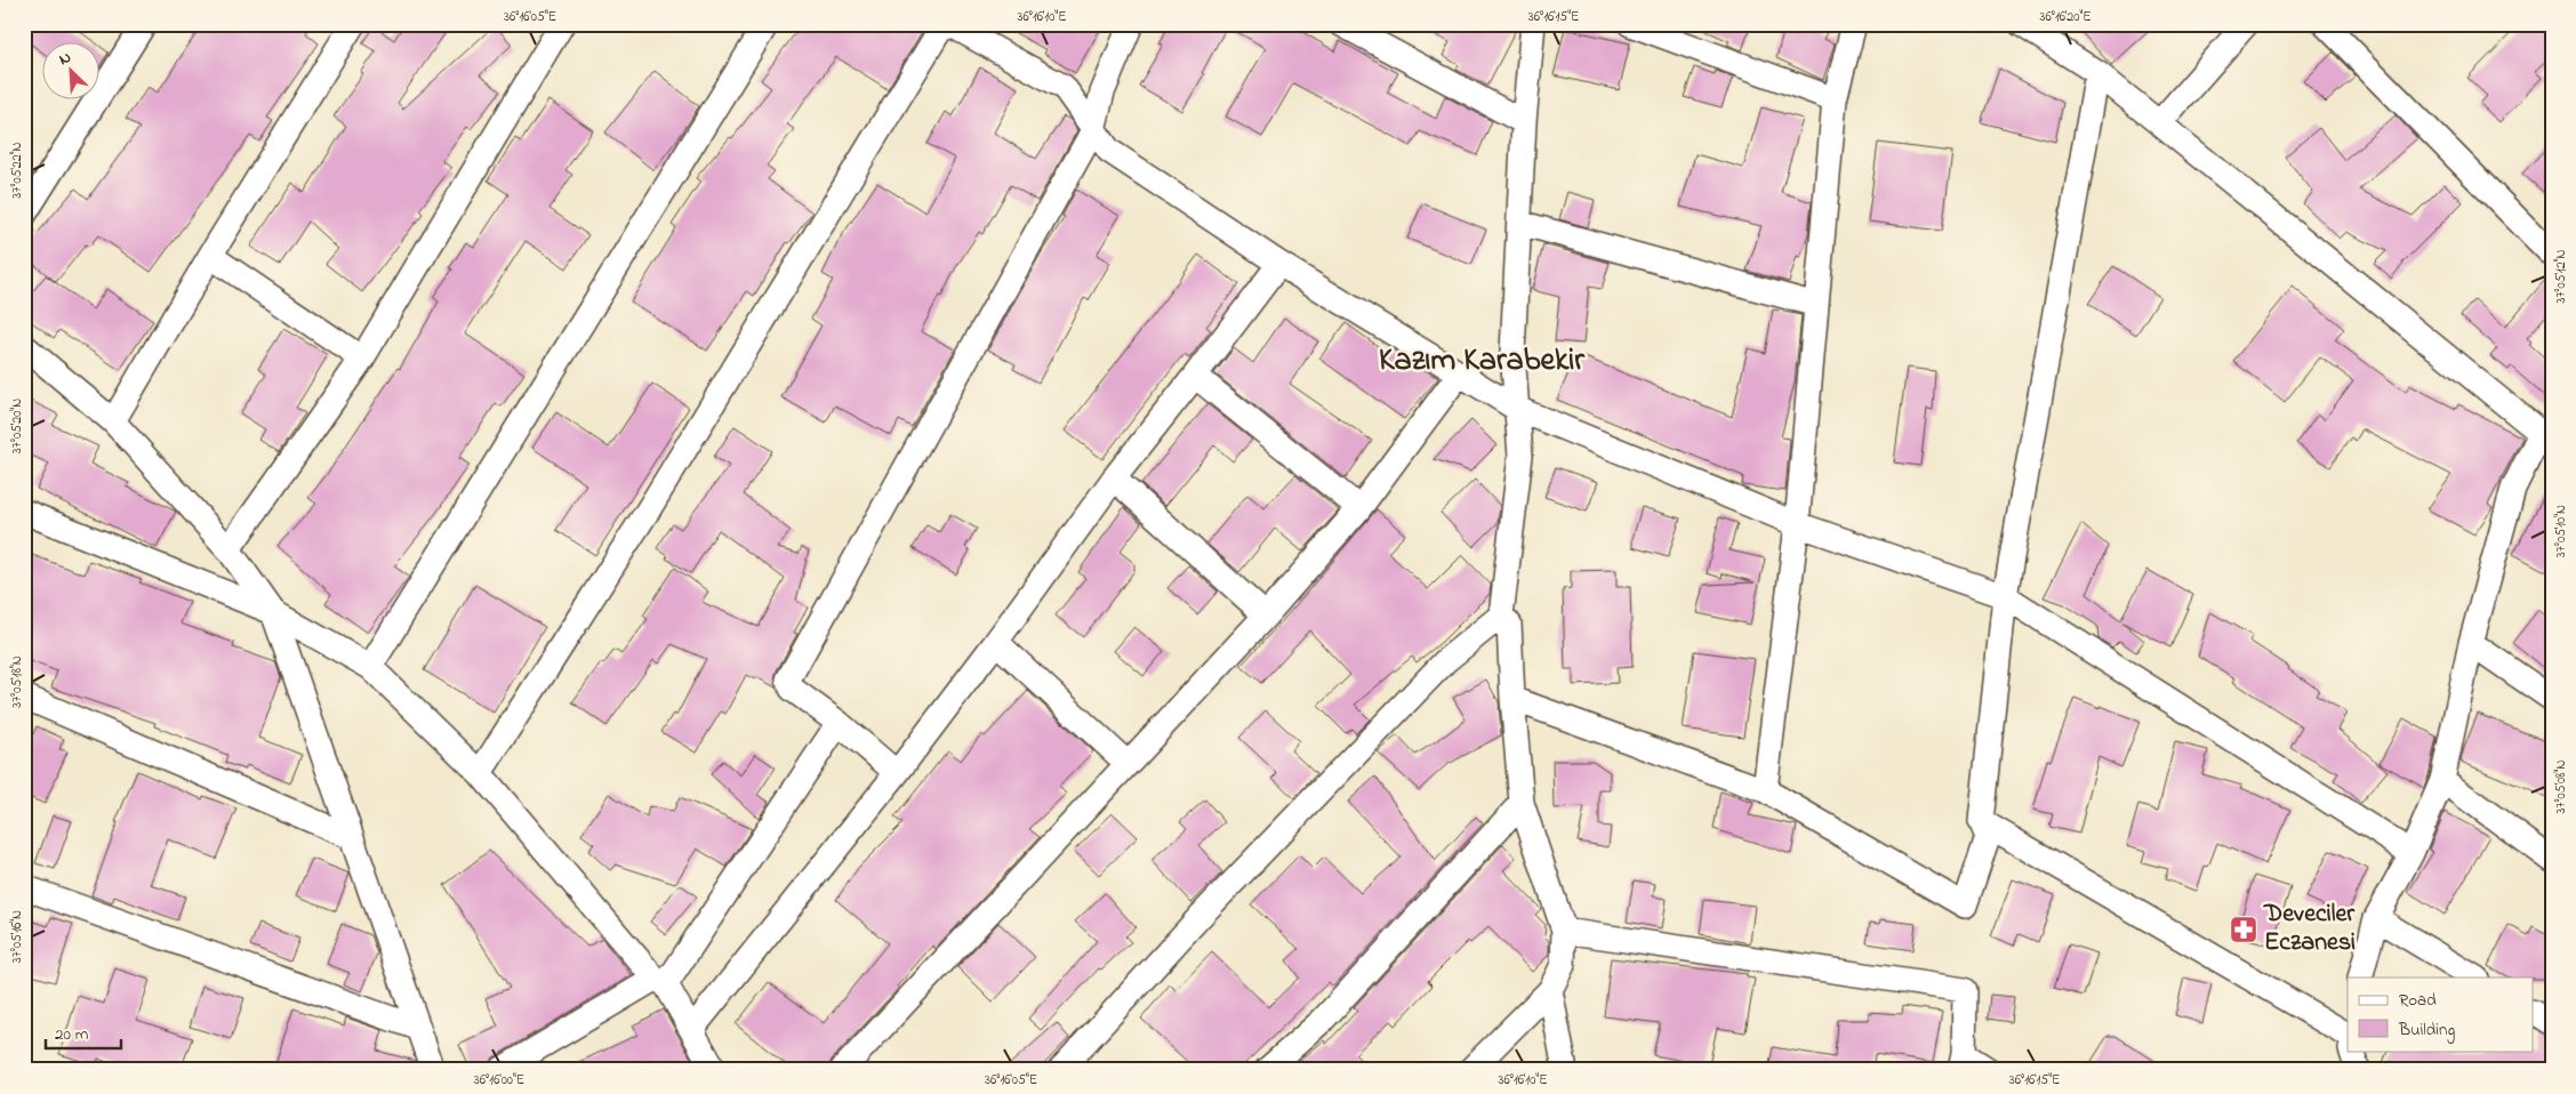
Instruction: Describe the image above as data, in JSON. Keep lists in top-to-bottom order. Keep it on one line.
{"districts":["Kazım Karabekir"],"places":{"pharmacy":["Deveciler Eczanesi"]},"legend":["Road","Building"],"scale_bar":"20 m","north":"top left","coordinates":["36°16'05\"E","36°16'10\"E","36°16'15\"E","36°16'20\"E","37°05'22\"N","37°05'12\"N","37°05'20\"N","37°05'10\"N","37°05'18\"N","37°05'08\"N","37°05'16\"N","36°16'00\"E"]}
